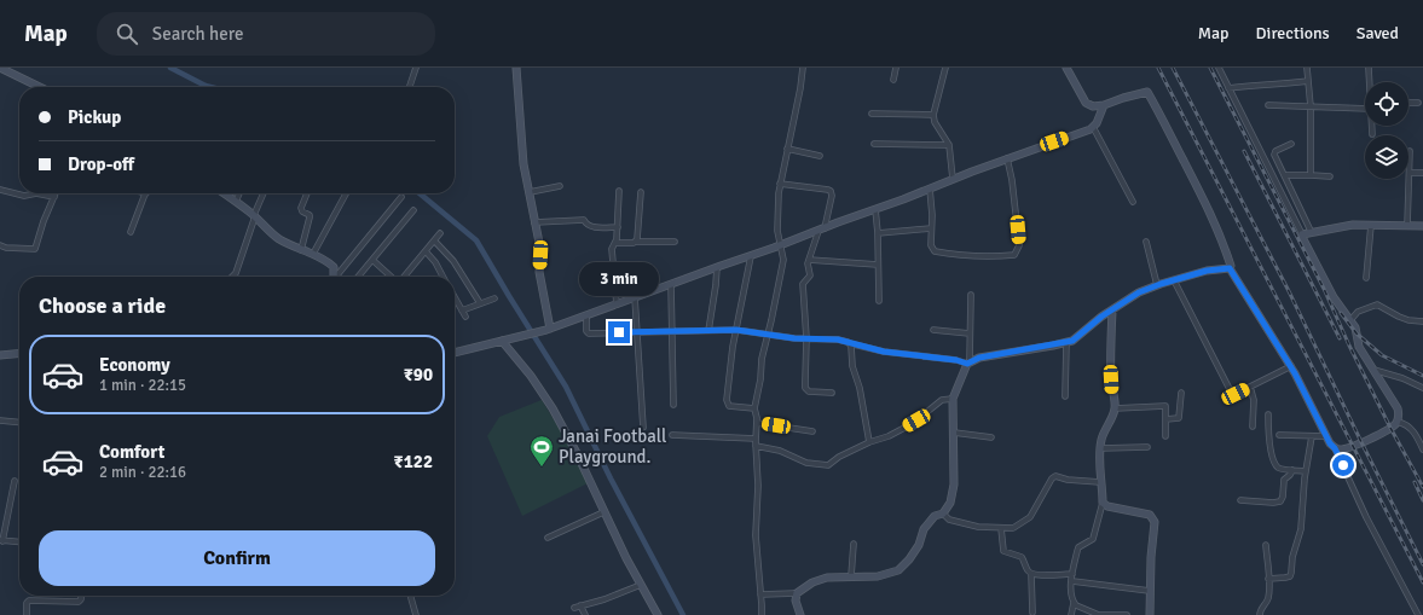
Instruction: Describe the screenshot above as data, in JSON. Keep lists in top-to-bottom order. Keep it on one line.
{"places":{"sports":["Janai Football Playground."]},"page":{"header":"Map","search":"Search here","nav":["Map","Directions","Saved"],"banner":["Pickup","Drop-off"],"bubble":"3 min","heading":"Choose a ride","list":[{"name":"Economy","note":"1 min · 22:15","value":"₹90"},{"name":"Comfort","note":"2 min · 22:16","value":"₹122"}],"buttons":"Confirm"}}
